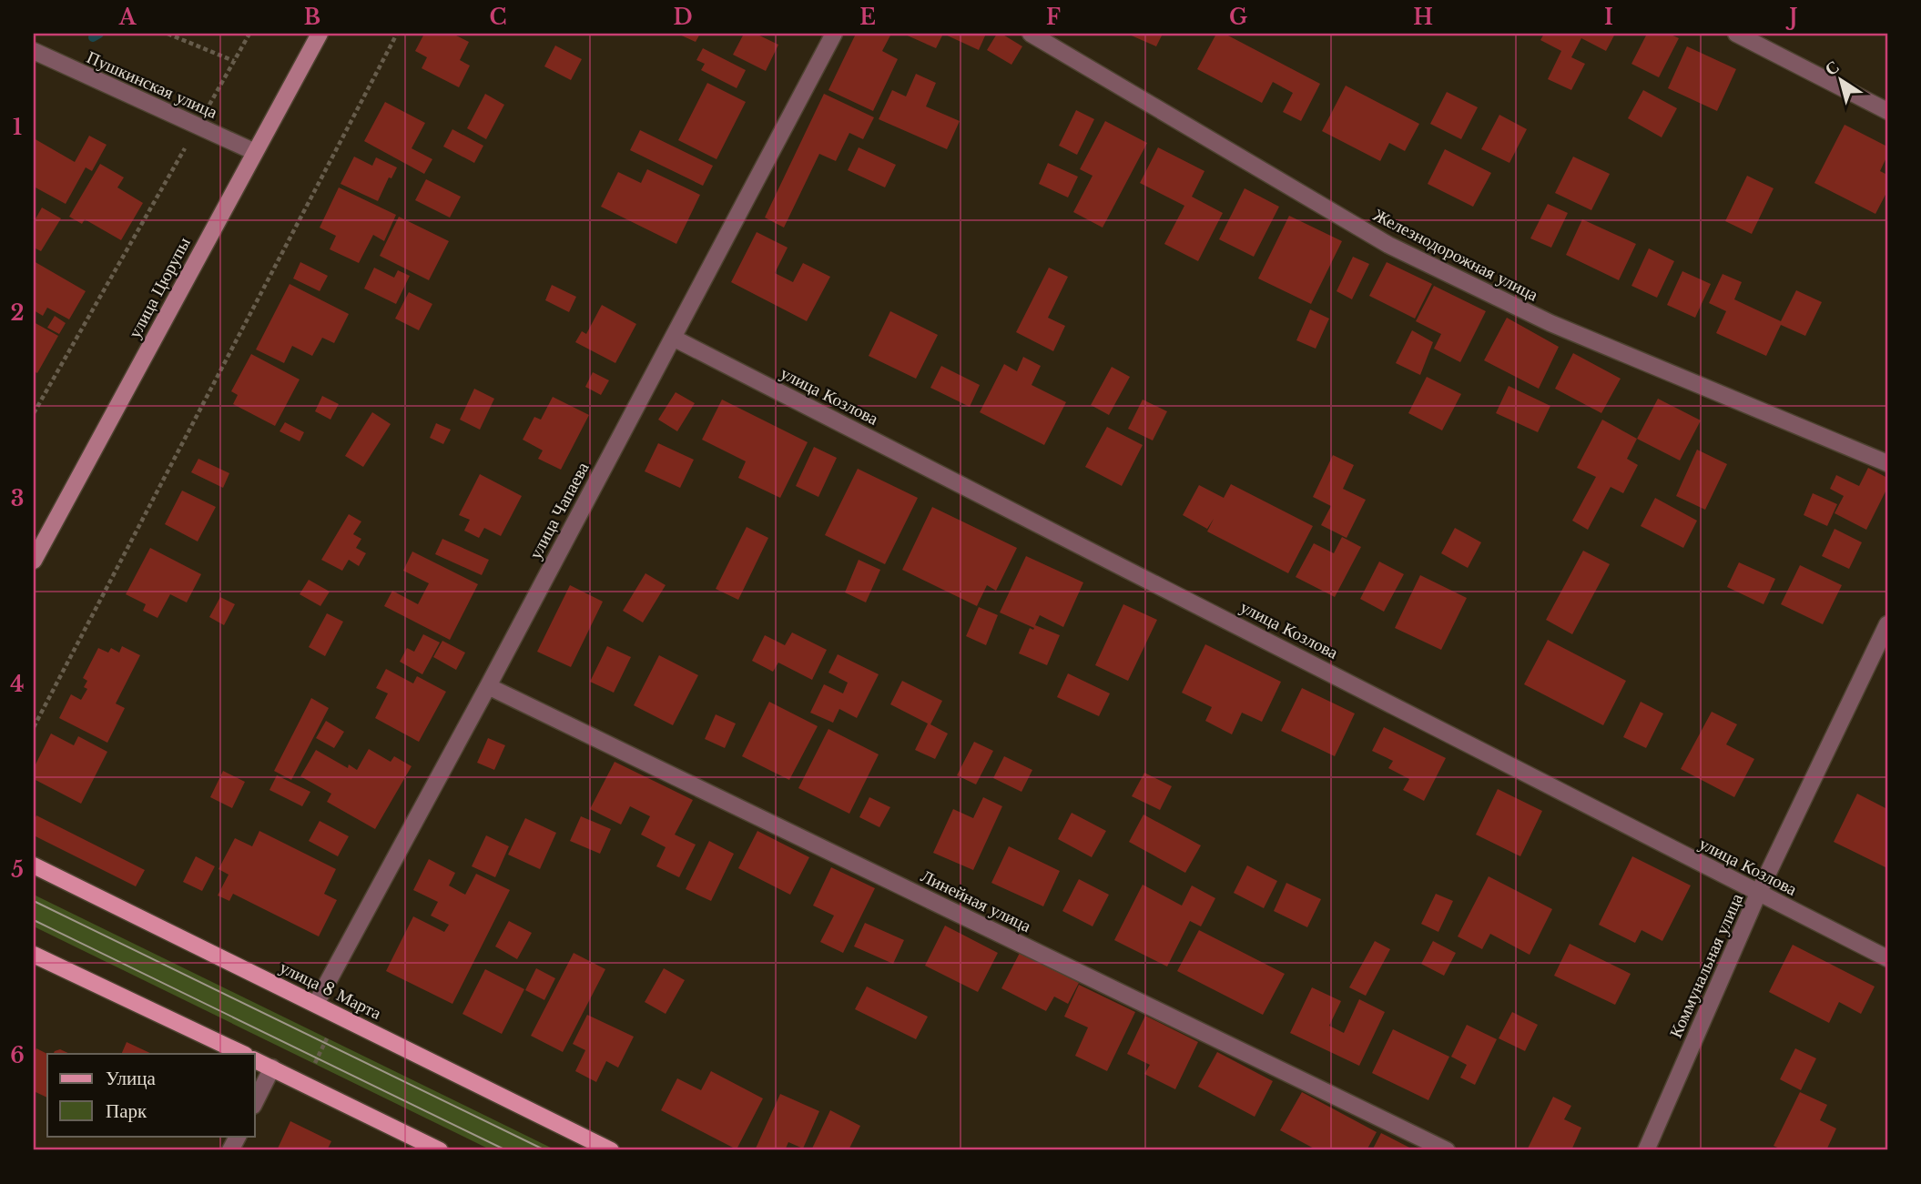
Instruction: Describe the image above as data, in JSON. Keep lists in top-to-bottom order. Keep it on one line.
{"streets":{"main road":["улица 8 Марта"],"street":["Пушкинская улица","Железнодорожная улица","улица Цюрупы","улица Козлова","улица Чапаева","Линейная улица","Коммунальная улица"]},"crossings":[["Пушкинская улица","улица Цюрупы"],["улица Козлова","улица Чапаева"],["улица Козлова","Коммунальная улица"],["улица Чапаева","Линейная улица"],["улица Чапаева","улица 8 Марта"]],"legend":["Улица","Парк"],"north":"top left","grid":{"columns":["A","B","C","D","E","F","G","H","I","J"],"rows":["1","2","3","4","5","6"]}}
